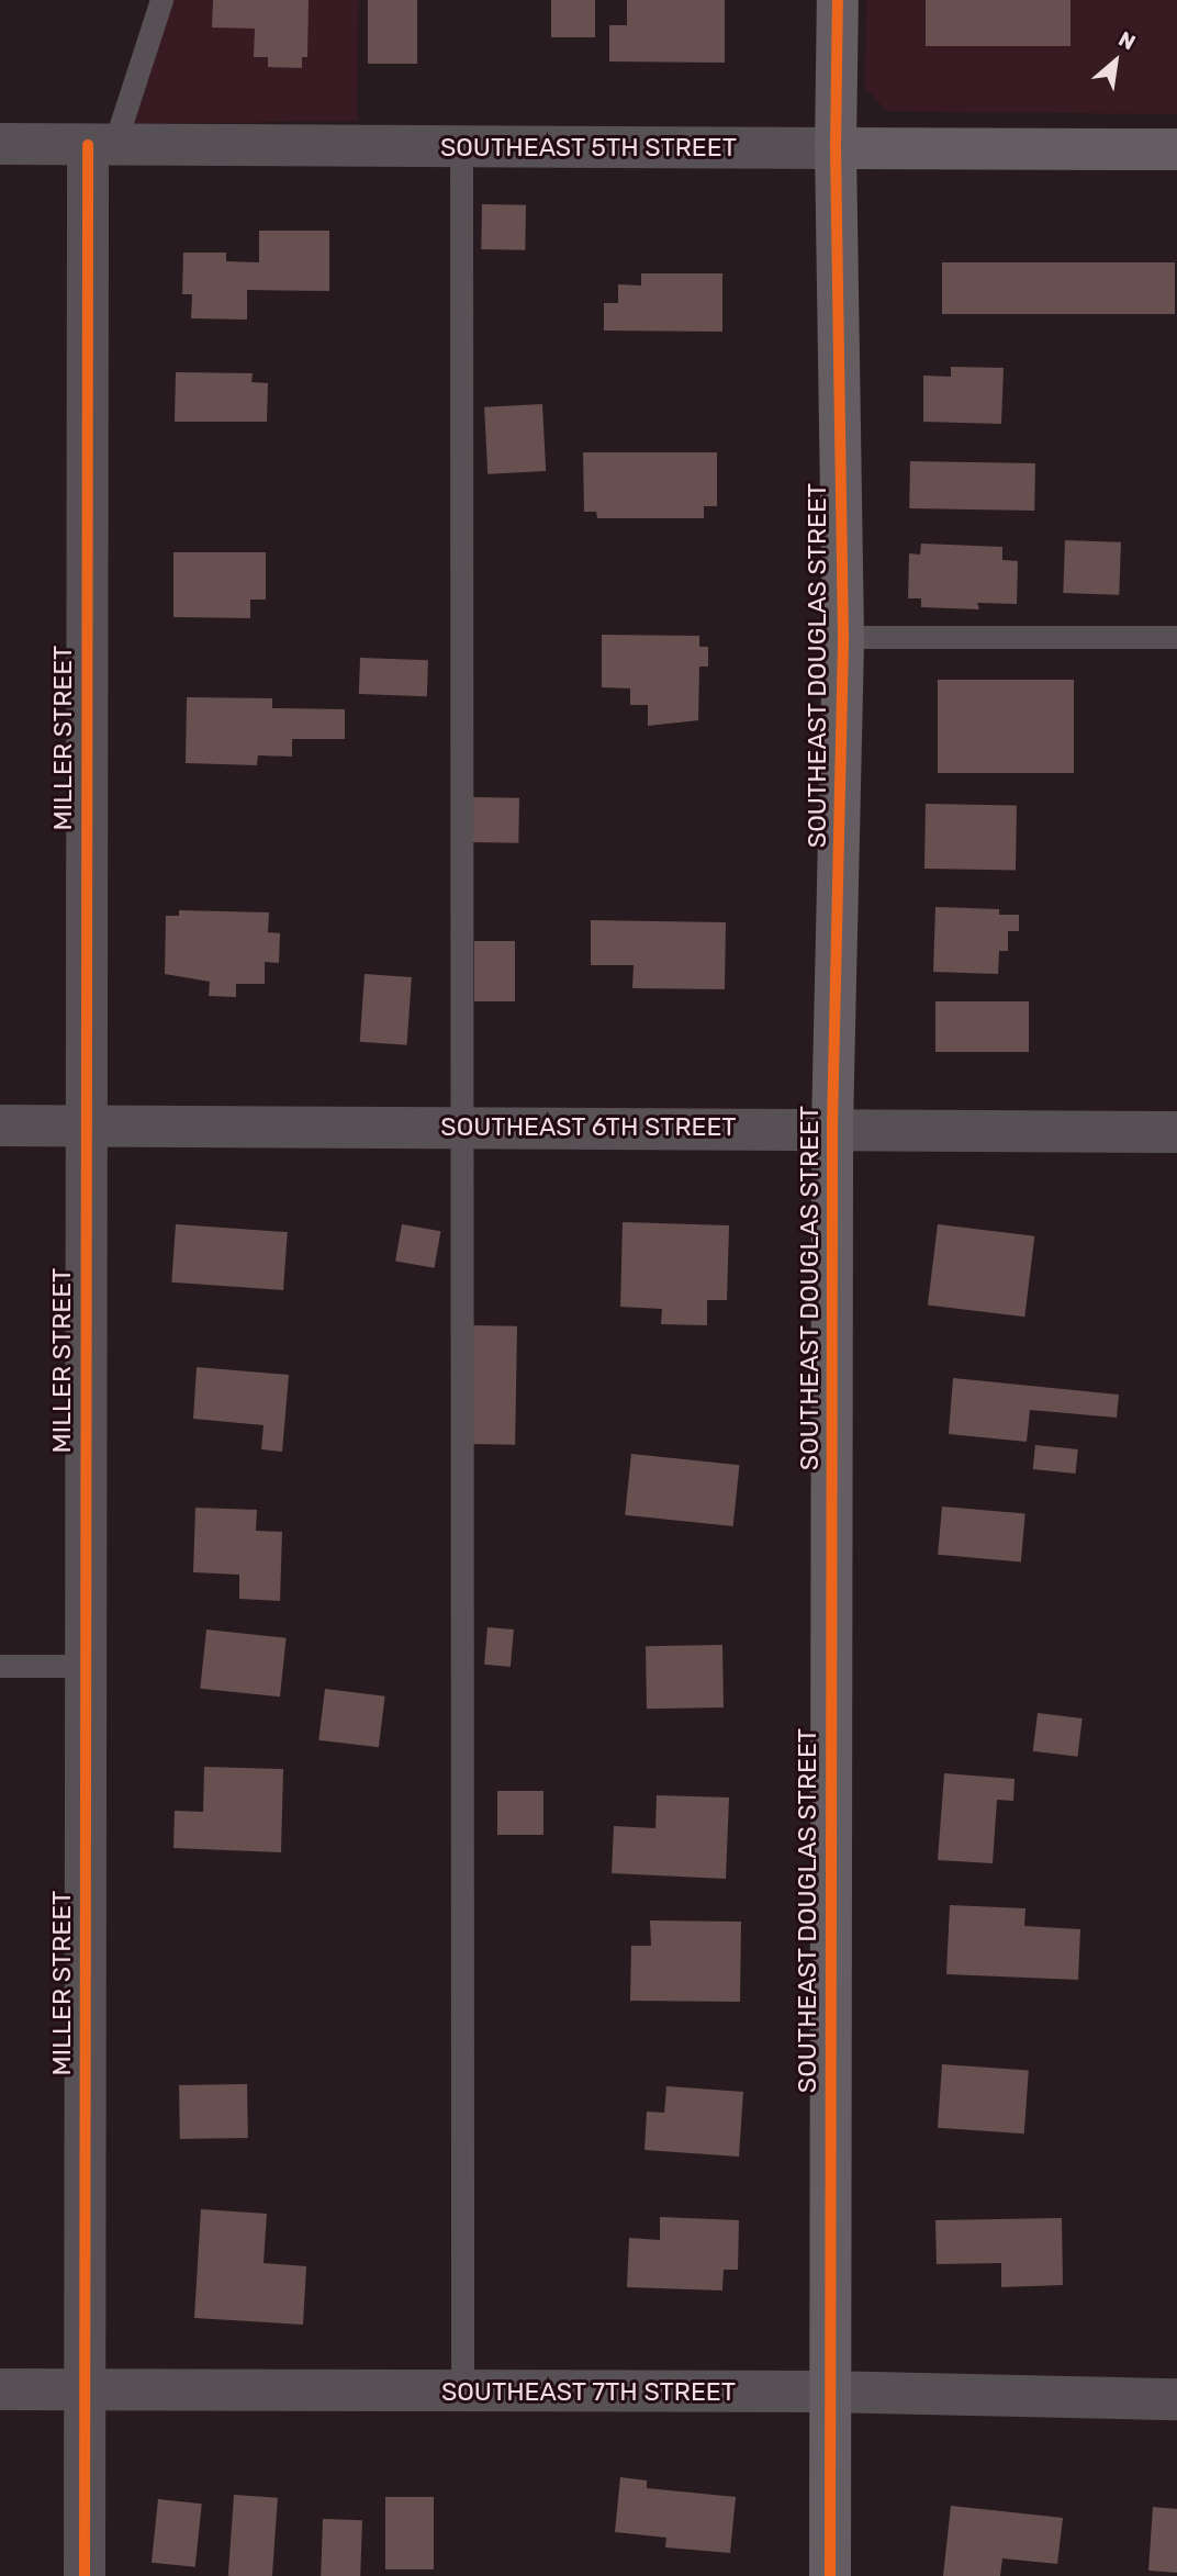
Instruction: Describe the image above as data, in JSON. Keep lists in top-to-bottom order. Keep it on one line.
{"streets":{"street":["SOUTHEAST 5TH STREET","SOUTHEAST DOUGLAS STREET","MILLER STREET","SOUTHEAST 6TH STREET","SOUTHEAST 7TH STREET"]},"crossings":[["SOUTHEAST 5TH STREET","SOUTHEAST DOUGLAS STREET"],["SOUTHEAST 5TH STREET","MILLER STREET"],["SOUTHEAST DOUGLAS STREET","SOUTHEAST 6TH STREET"],["SOUTHEAST DOUGLAS STREET","SOUTHEAST 7TH STREET"],["MILLER STREET","SOUTHEAST 6TH STREET"],["MILLER STREET","SOUTHEAST 7TH STREET"]],"north":"top right"}
